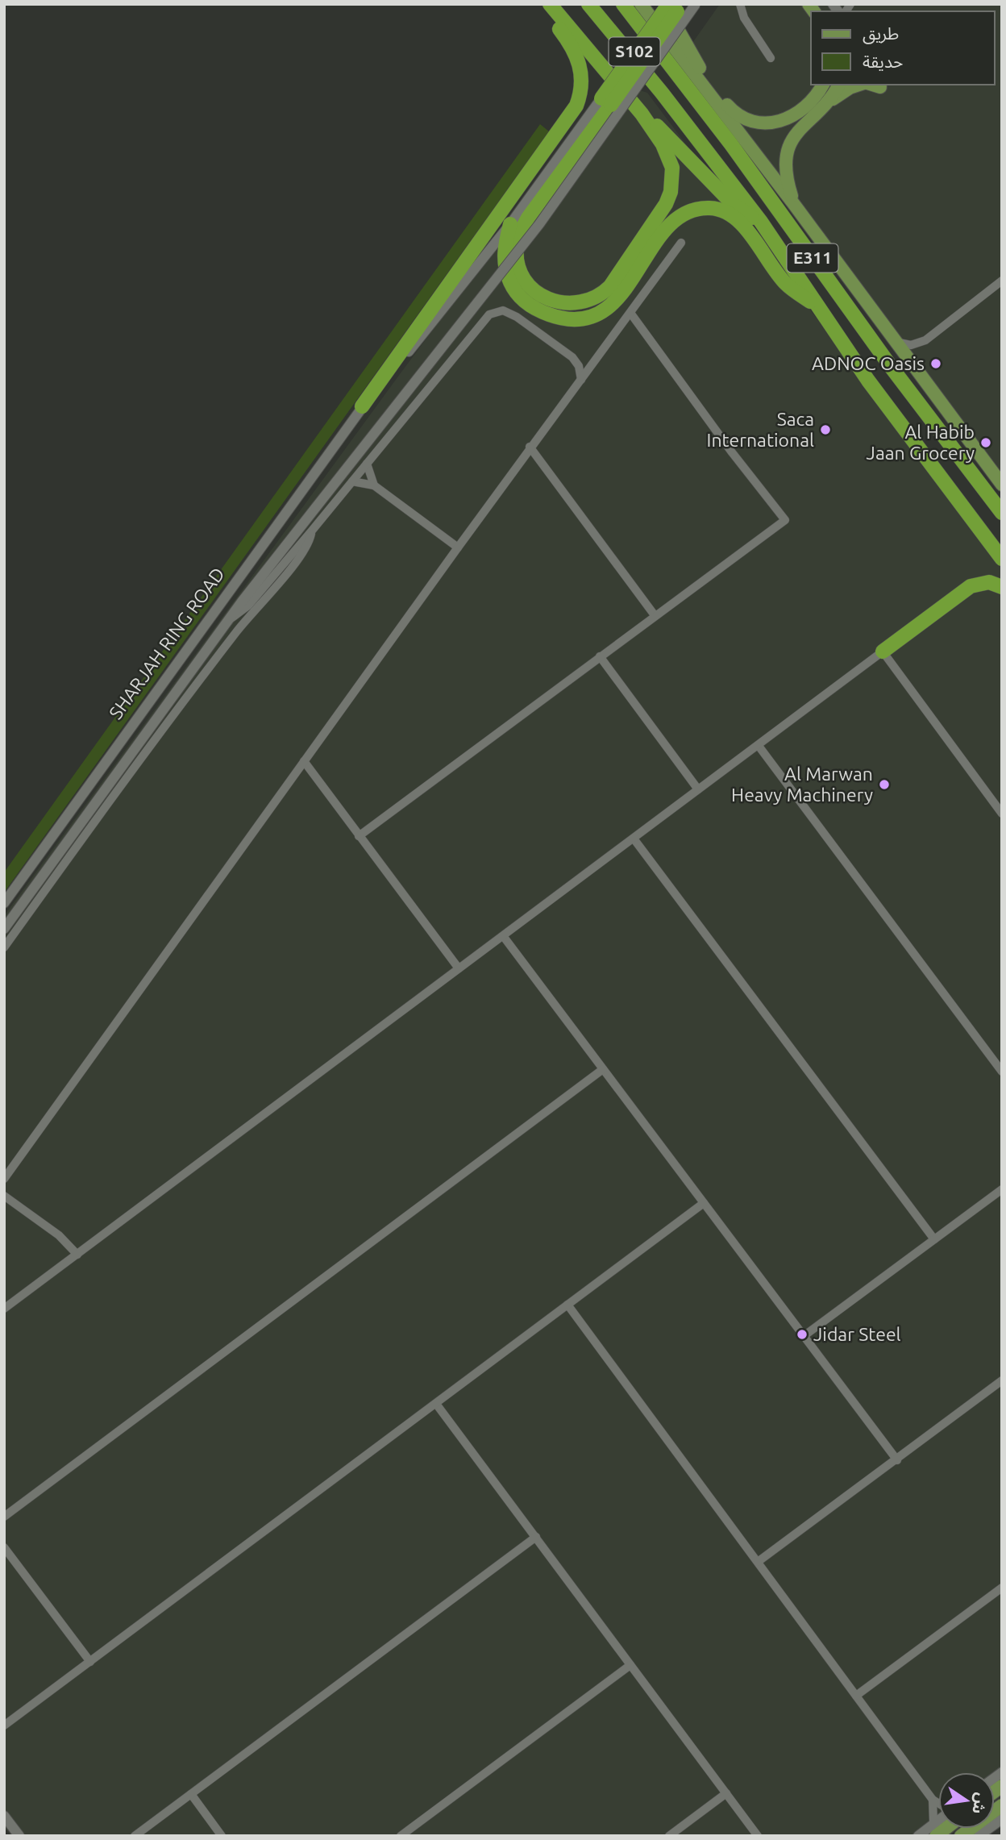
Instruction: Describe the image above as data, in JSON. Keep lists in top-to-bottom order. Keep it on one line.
{"streets":{"highway":["S102","E311"],"street":["SHARJAH RING ROAD"]},"crossings":[["S102","SHARJAH RING ROAD"]],"places":["ADNOC Oasis","Saca International","Al Habib Jaan Grocery","Al Marwan Heavy Machinery","Jidar Steel"],"legend":["طريق","حديقة"],"north":"right"}
